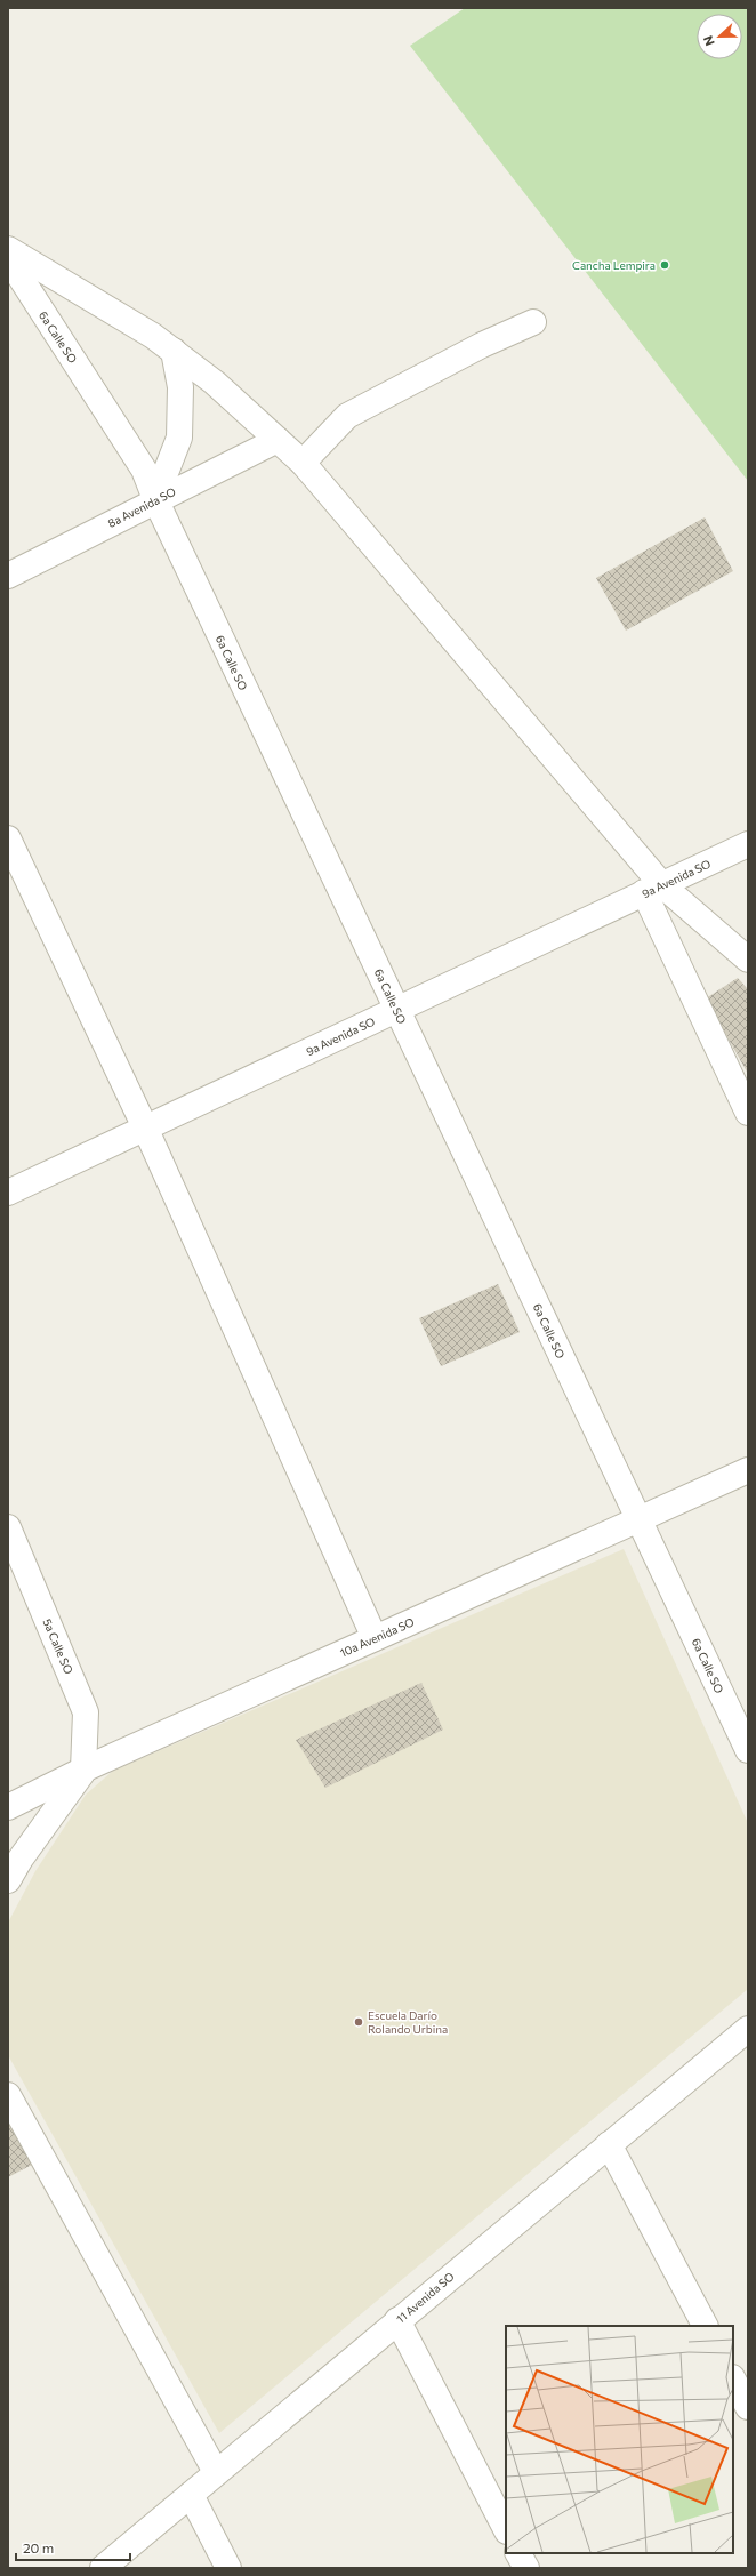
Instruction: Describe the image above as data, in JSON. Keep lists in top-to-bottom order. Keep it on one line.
{"streets":{"street":["6a Calle SO","8a Avenida SO","9a Avenida SO","10a Avenida SO","5a Calle SO","11 Avenida SO"]},"crossings":[["6a Calle SO","8a Avenida SO"],["6a Calle SO","9a Avenida SO"],["6a Calle SO","10a Avenida SO"],["10a Avenida SO","5a Calle SO"]],"places":["Cancha Lempira","Escuela Darío Rolando Urbina"],"scale_bar":"20 m","north":"left"}
